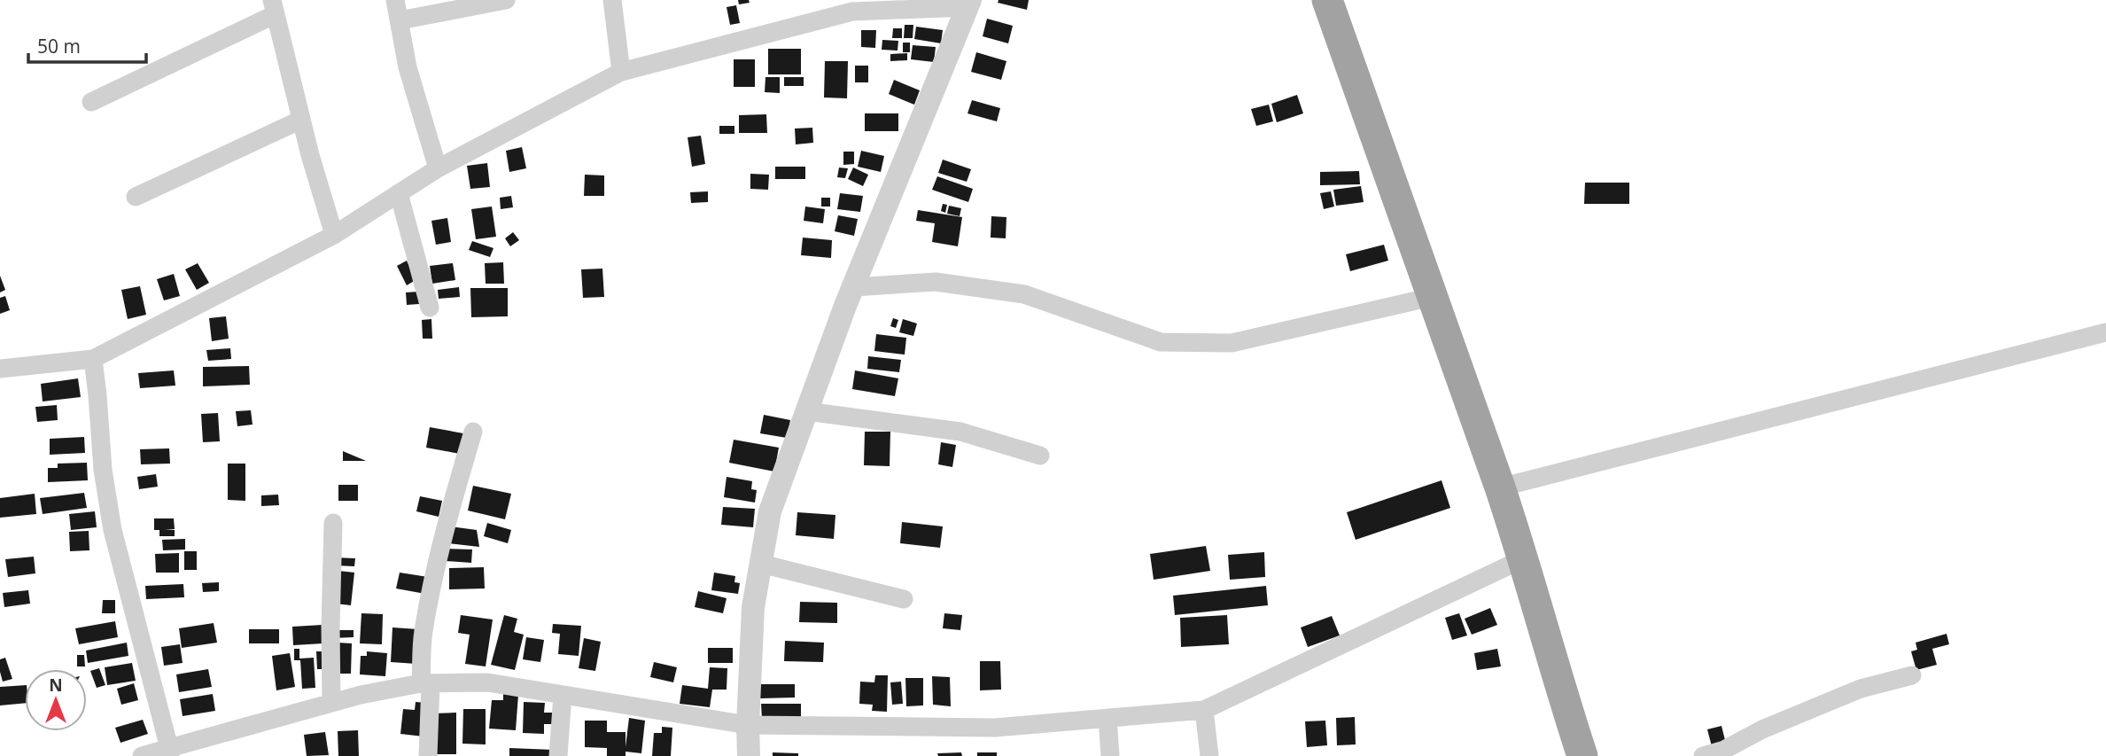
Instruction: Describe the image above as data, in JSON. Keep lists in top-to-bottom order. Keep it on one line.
{"scale_bar":"50 m","north":"top"}
